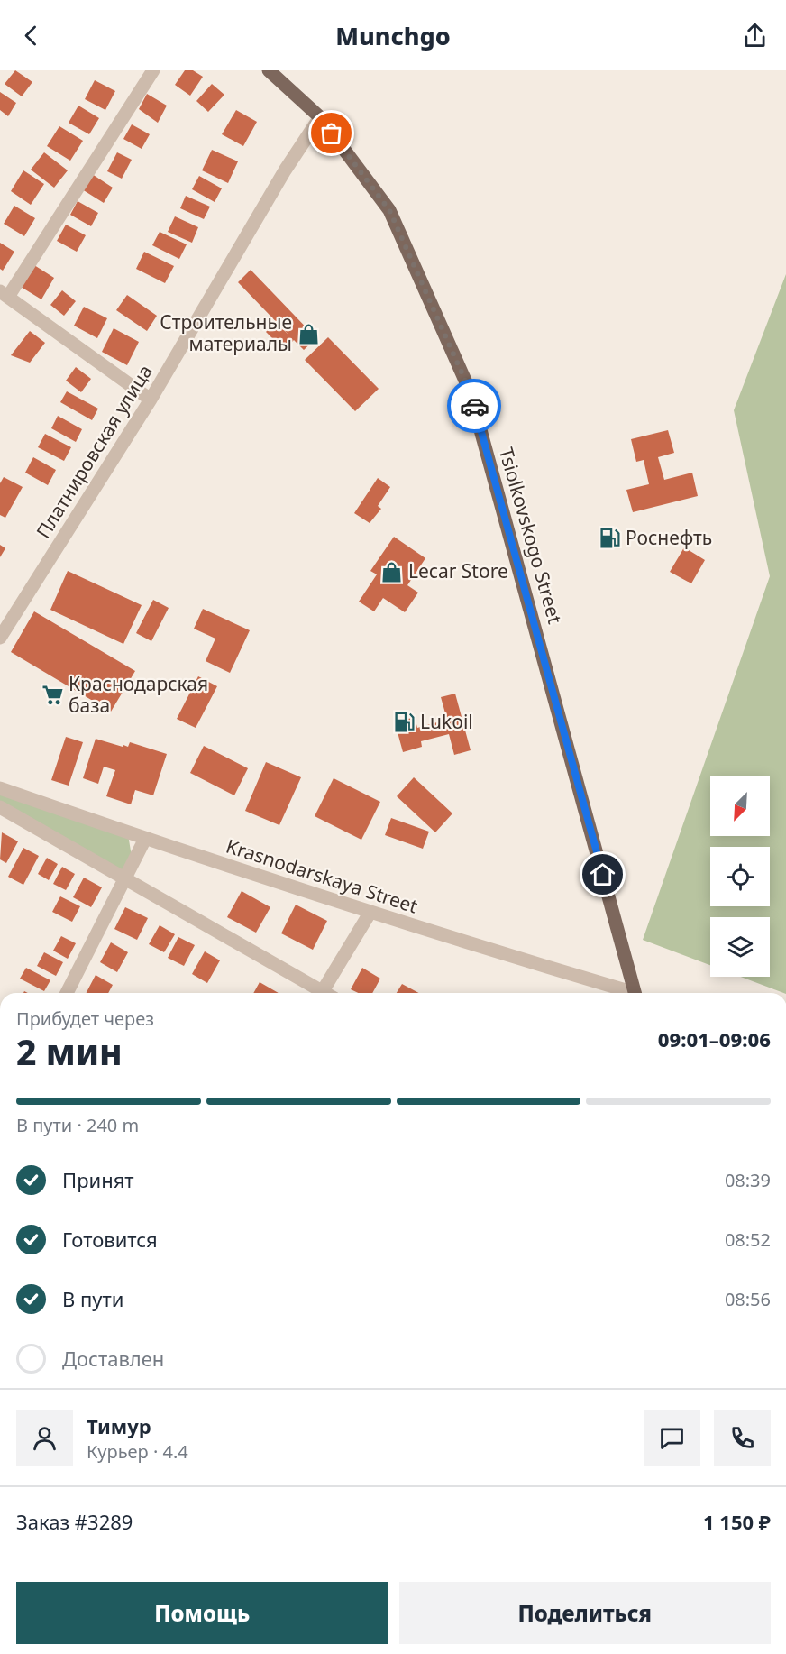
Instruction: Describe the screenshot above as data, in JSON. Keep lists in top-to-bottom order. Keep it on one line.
{"streets":{"main road":["Tsiolkovskogo Street"],"street":["Платнировская улица","Krasnodarskaya Street"]},"crossings":[["Платнировская улица","Tsiolkovskogo Street"]],"places":{"shop":["Строительные материалы","Lecar Store"],"fuel station":["Роснефть","Lukoil"],"supermarket":["Краснодарская база"]},"north":"bottom left","page":{"header":"Munchgo","heading":["2 мин","Прибудет через","09:01–09:06"],"panel":["Тимур","Курьер · 4.4","Заказ #3289","1 150 ₽"],"bar":"В пути · 240 m","list":[["Принят","08:39"],["Готовится","08:52"],["В пути","08:56"],"Доставлен"],"buttons":["Помощь","Поделиться"]}}
